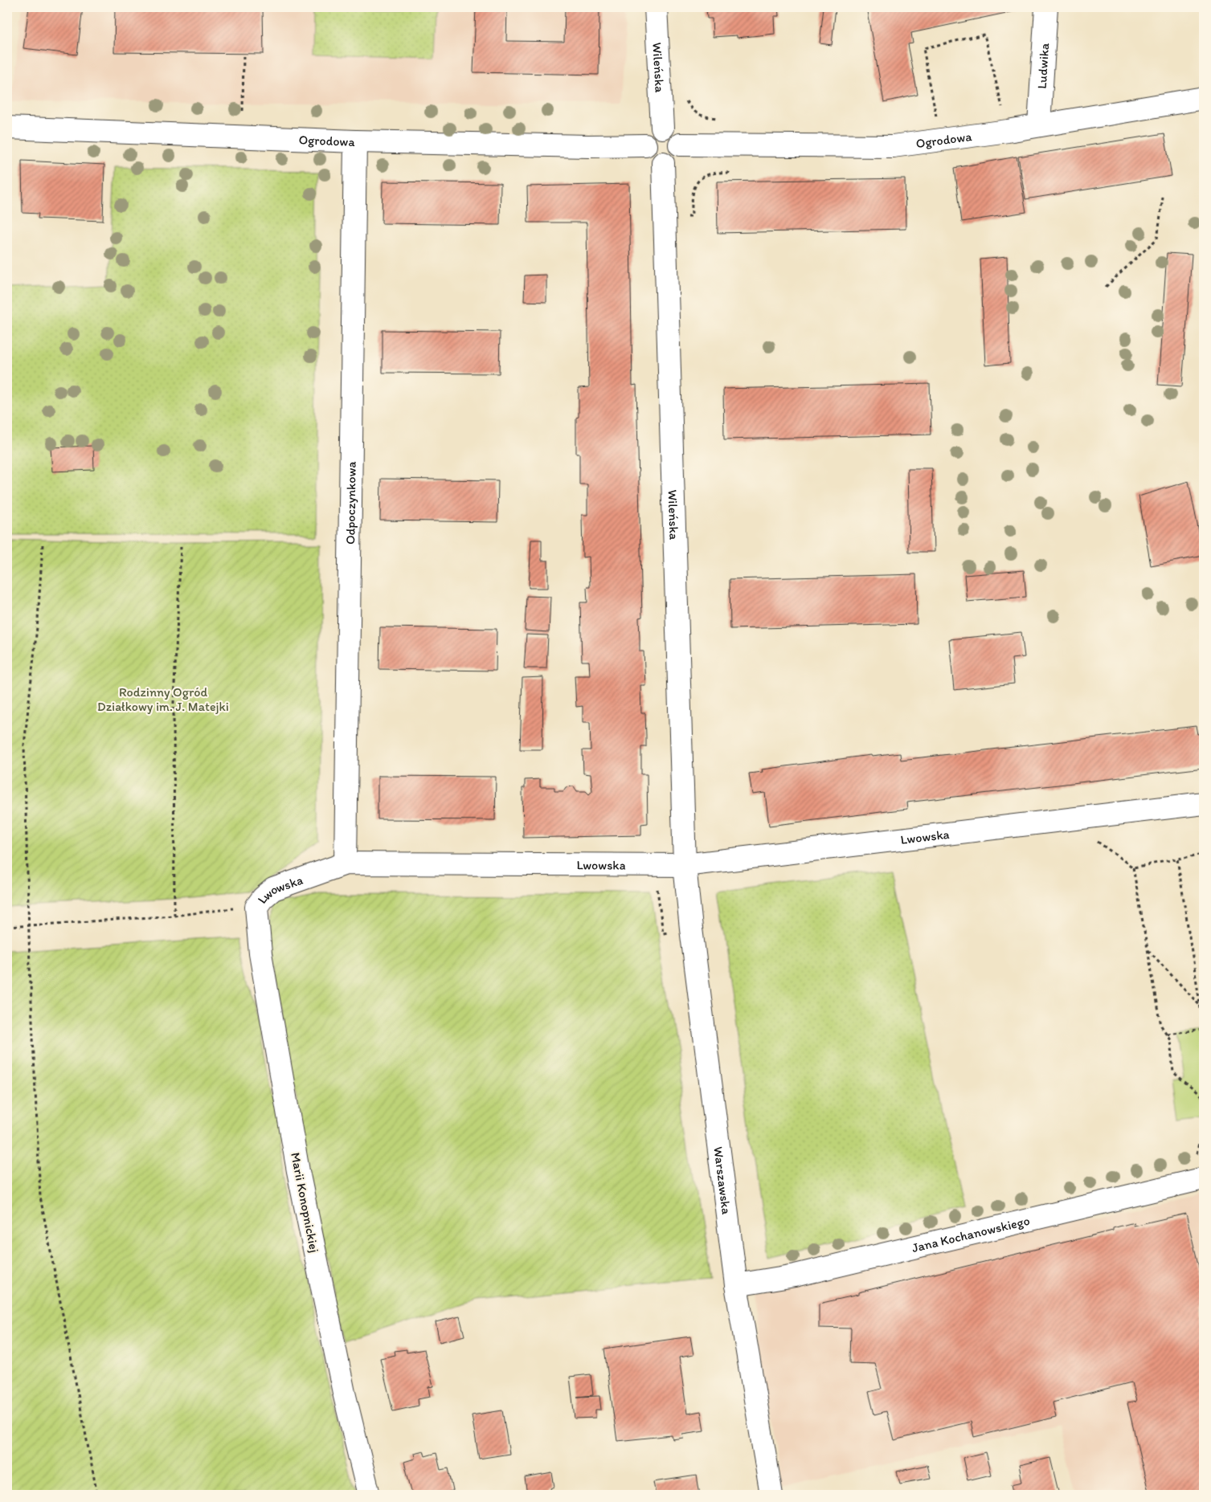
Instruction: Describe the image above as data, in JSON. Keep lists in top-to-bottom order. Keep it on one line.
{"streets":{"street":["Ludwika","Wileńska","Ogrodowa","Odpoczynkowa","Lwowska","Warszawska","Marii Konopnickiej","Jana Kochanowskiego"]},"crossings":[["Ludwika","Ogrodowa"],["Wileńska","Ogrodowa"],["Wileńska","Lwowska"],["Wileńska","Warszawska"],["Ogrodowa","Odpoczynkowa"],["Odpoczynkowa","Lwowska"],["Lwowska","Warszawska"],["Lwowska","Marii Konopnickiej"],["Warszawska","Jana Kochanowskiego"]],"parks":["Rodzinny Ogród Działkowy im. J. Matejki"]}
